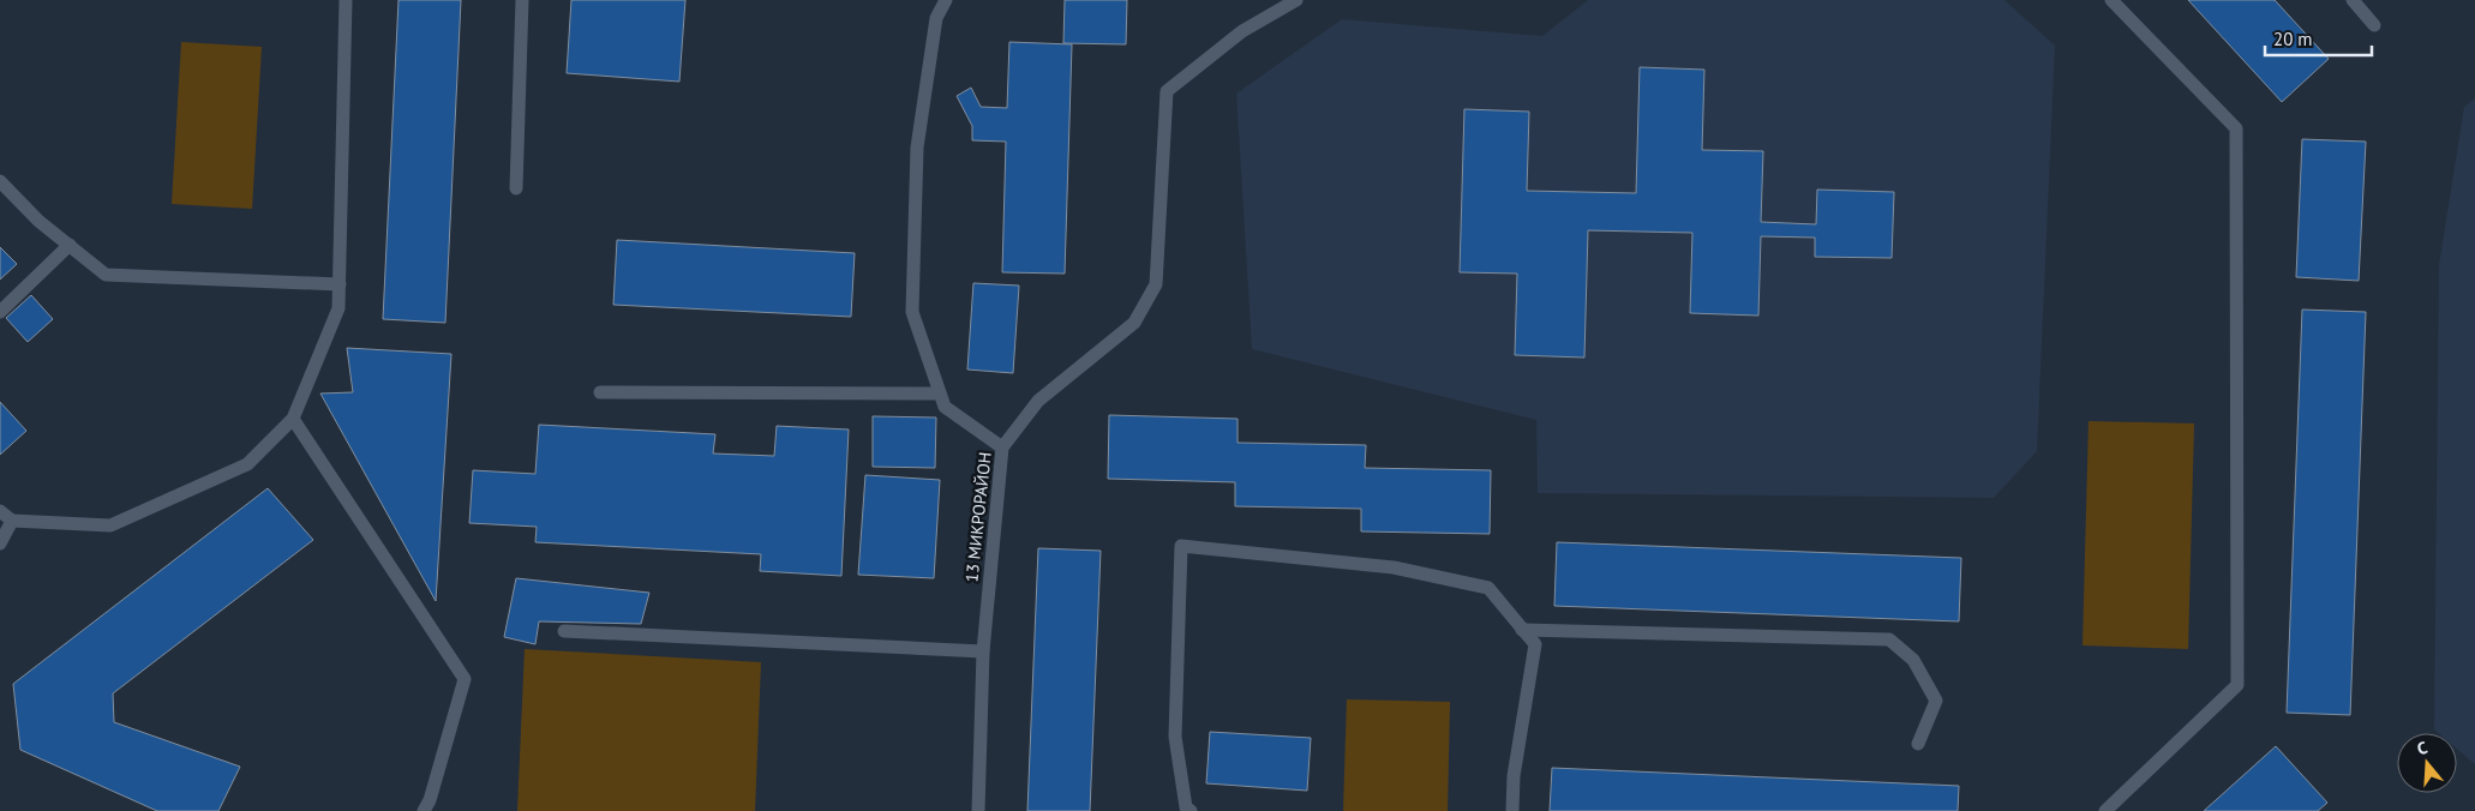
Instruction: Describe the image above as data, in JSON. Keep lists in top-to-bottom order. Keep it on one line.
{"streets":{"lane":["13 МИКРОРАЙОН"]},"scale_bar":"20 m","north":"top"}
